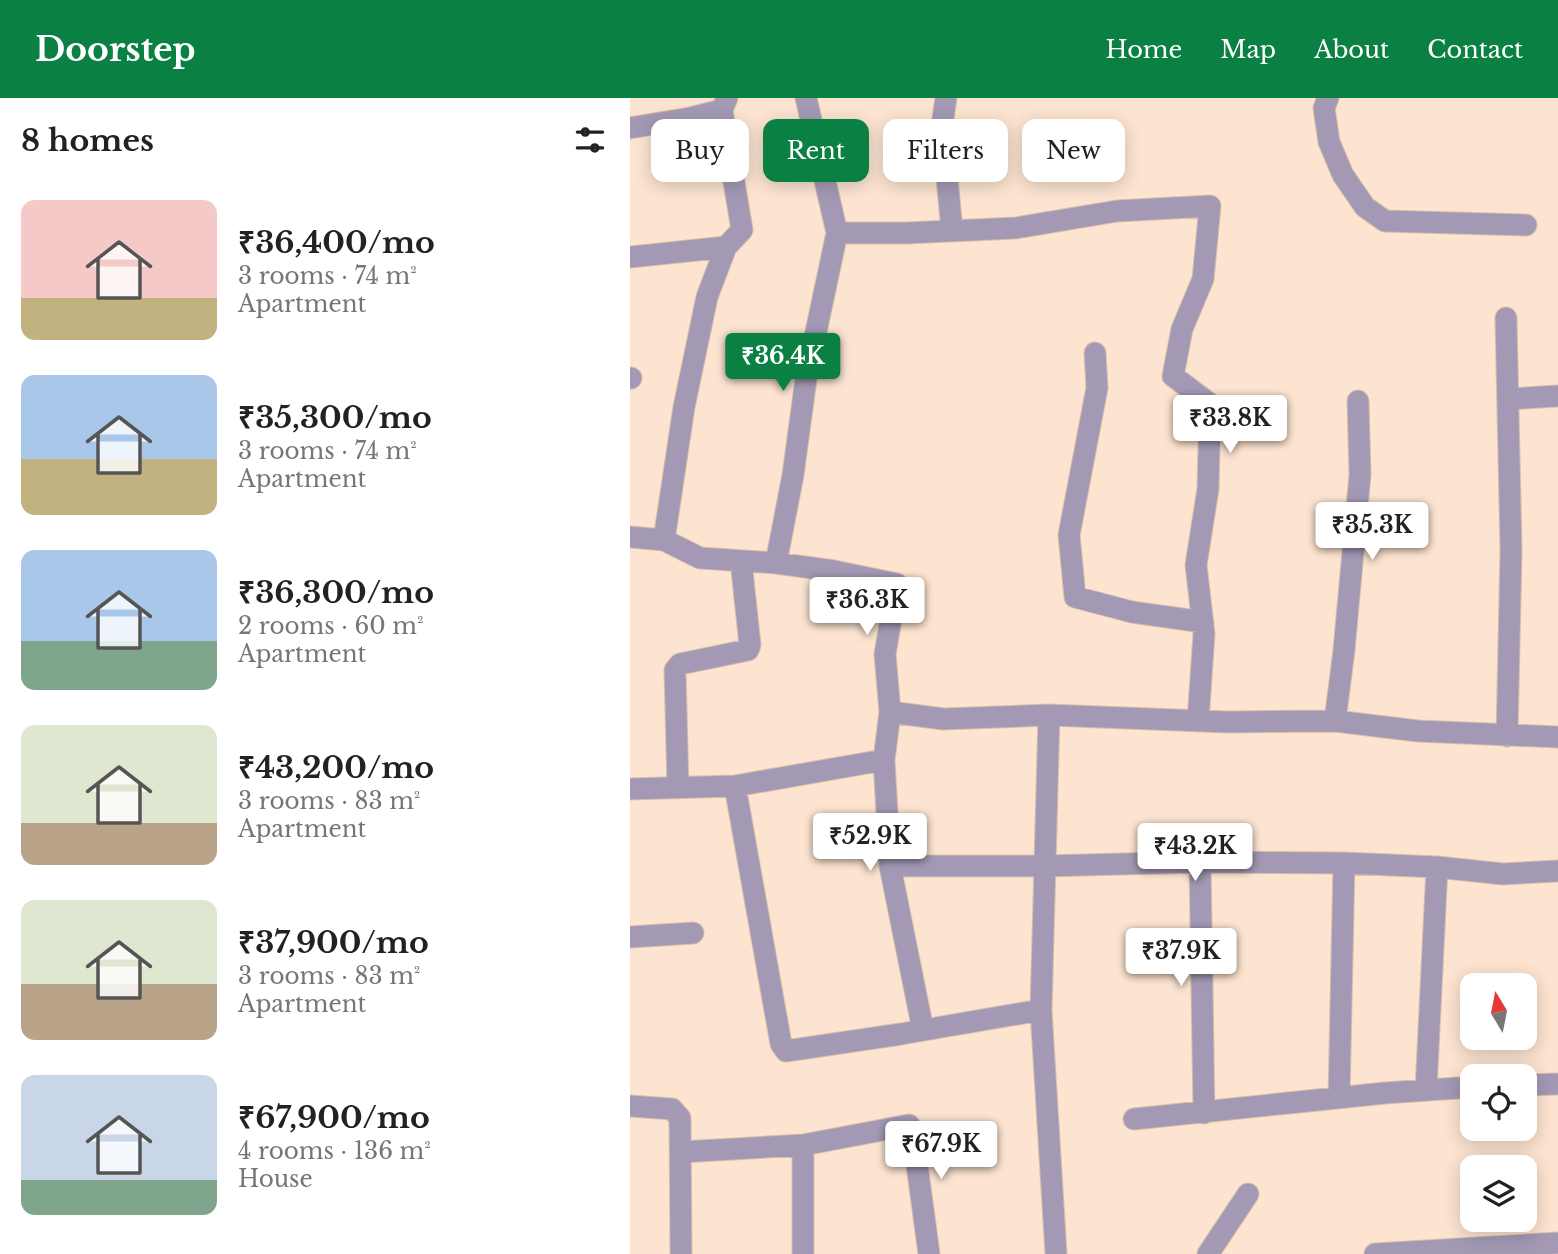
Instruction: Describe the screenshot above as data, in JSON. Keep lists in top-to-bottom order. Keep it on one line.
{"north":"top","page":{"header":"Doorstep","nav":["Home","Map","About","Contact"],"heading":"8 homes","chip":["Buy","Rent","Filters","New"],"list":[{"name":"₹36,400/mo","note":"3 rooms · 74 m² · Apartment"},{"name":"₹35,300/mo","note":"3 rooms · 74 m² · Apartment"},{"name":"₹36,300/mo","note":"2 rooms · 60 m² · Apartment"},{"name":"₹43,200/mo","note":"3 rooms · 83 m² · Apartment"},{"name":"₹37,900/mo","note":"3 rooms · 83 m² · Apartment"},{"name":"₹67,900/mo","note":"4 rooms · 136 m² · House"}],"price":["₹36.4K","₹33.8K","₹35.3K","₹36.3K","₹52.9K","₹43.2K","₹37.9K","₹67.9K"]}}
